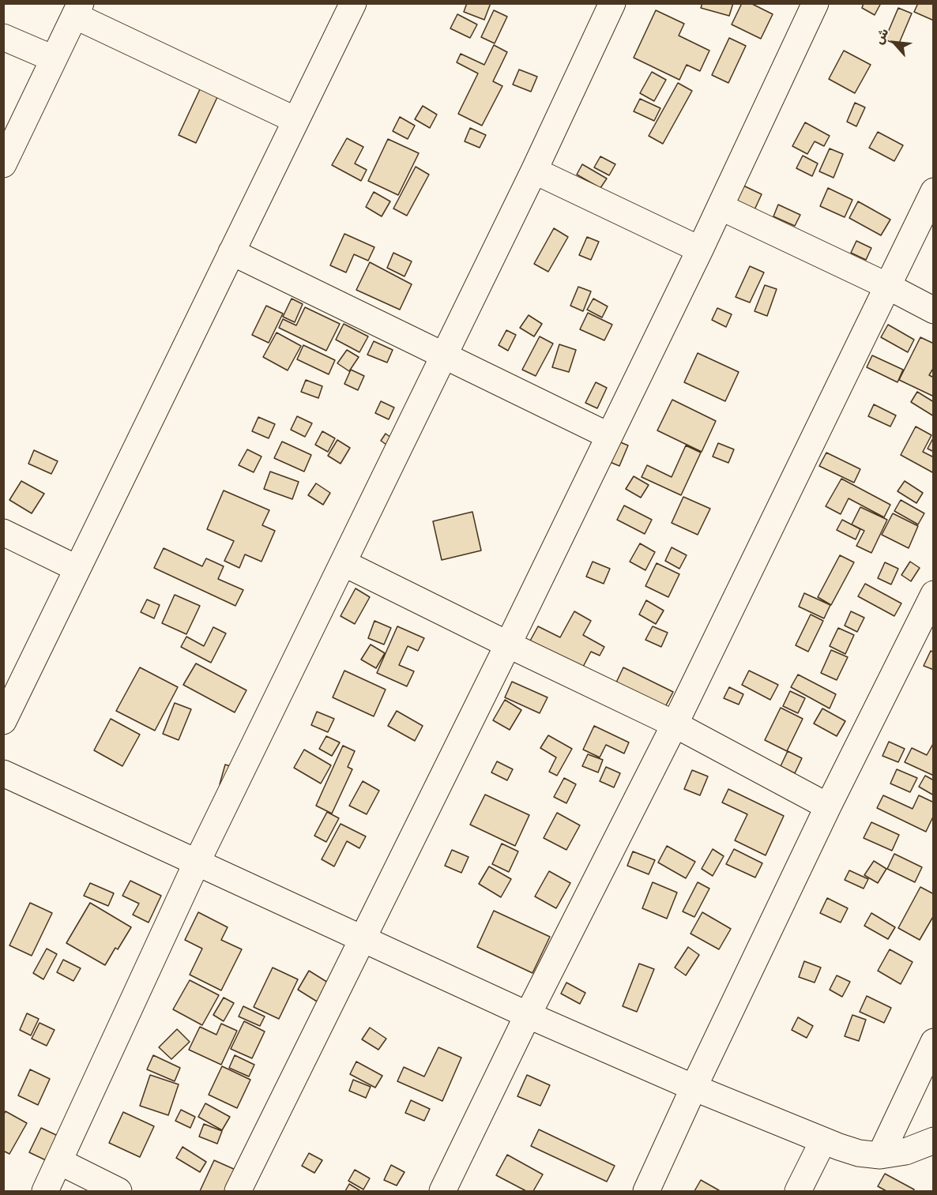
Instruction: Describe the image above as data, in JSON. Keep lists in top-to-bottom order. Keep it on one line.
{"north":"top left"}
